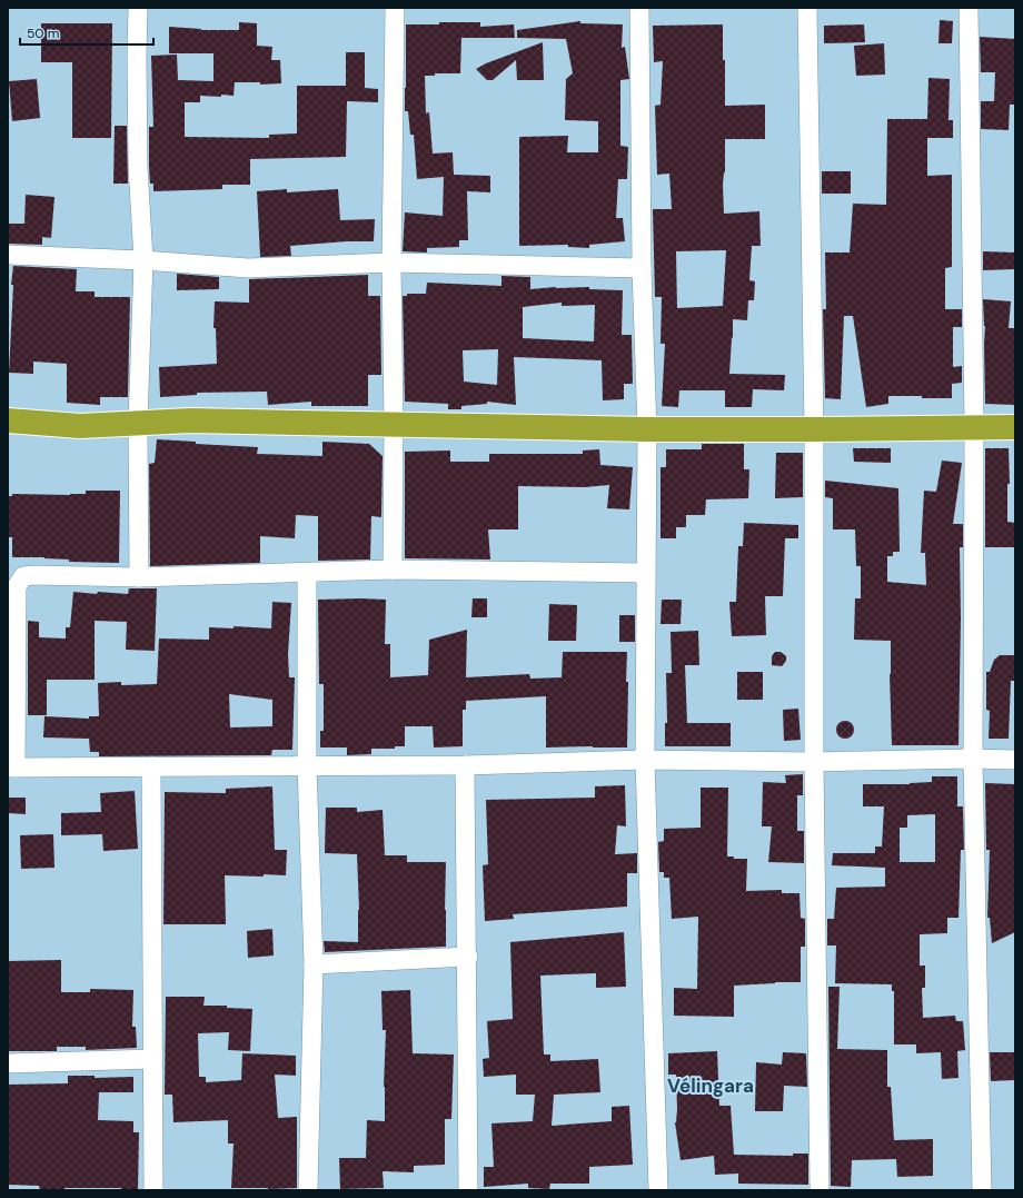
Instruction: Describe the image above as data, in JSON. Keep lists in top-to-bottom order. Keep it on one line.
{"districts":["Vélingara"],"scale_bar":"50 m"}
